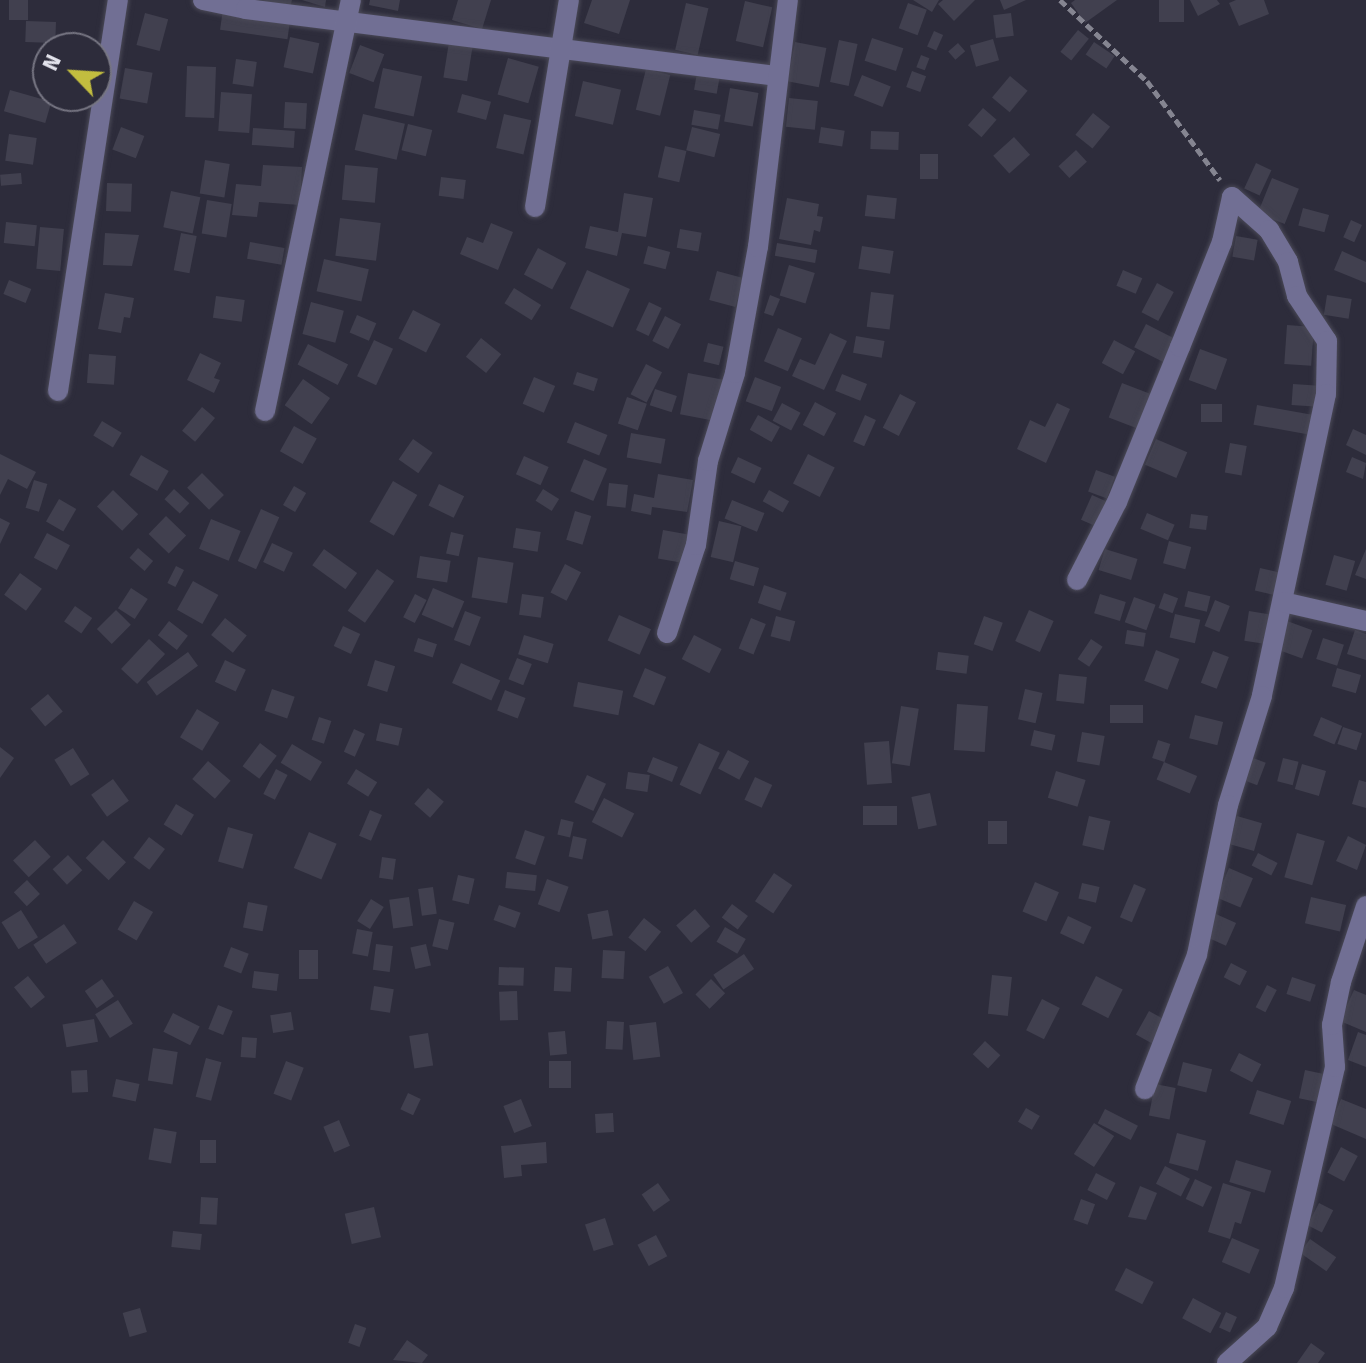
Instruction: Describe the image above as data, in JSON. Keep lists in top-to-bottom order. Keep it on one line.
{"north":"top left"}
